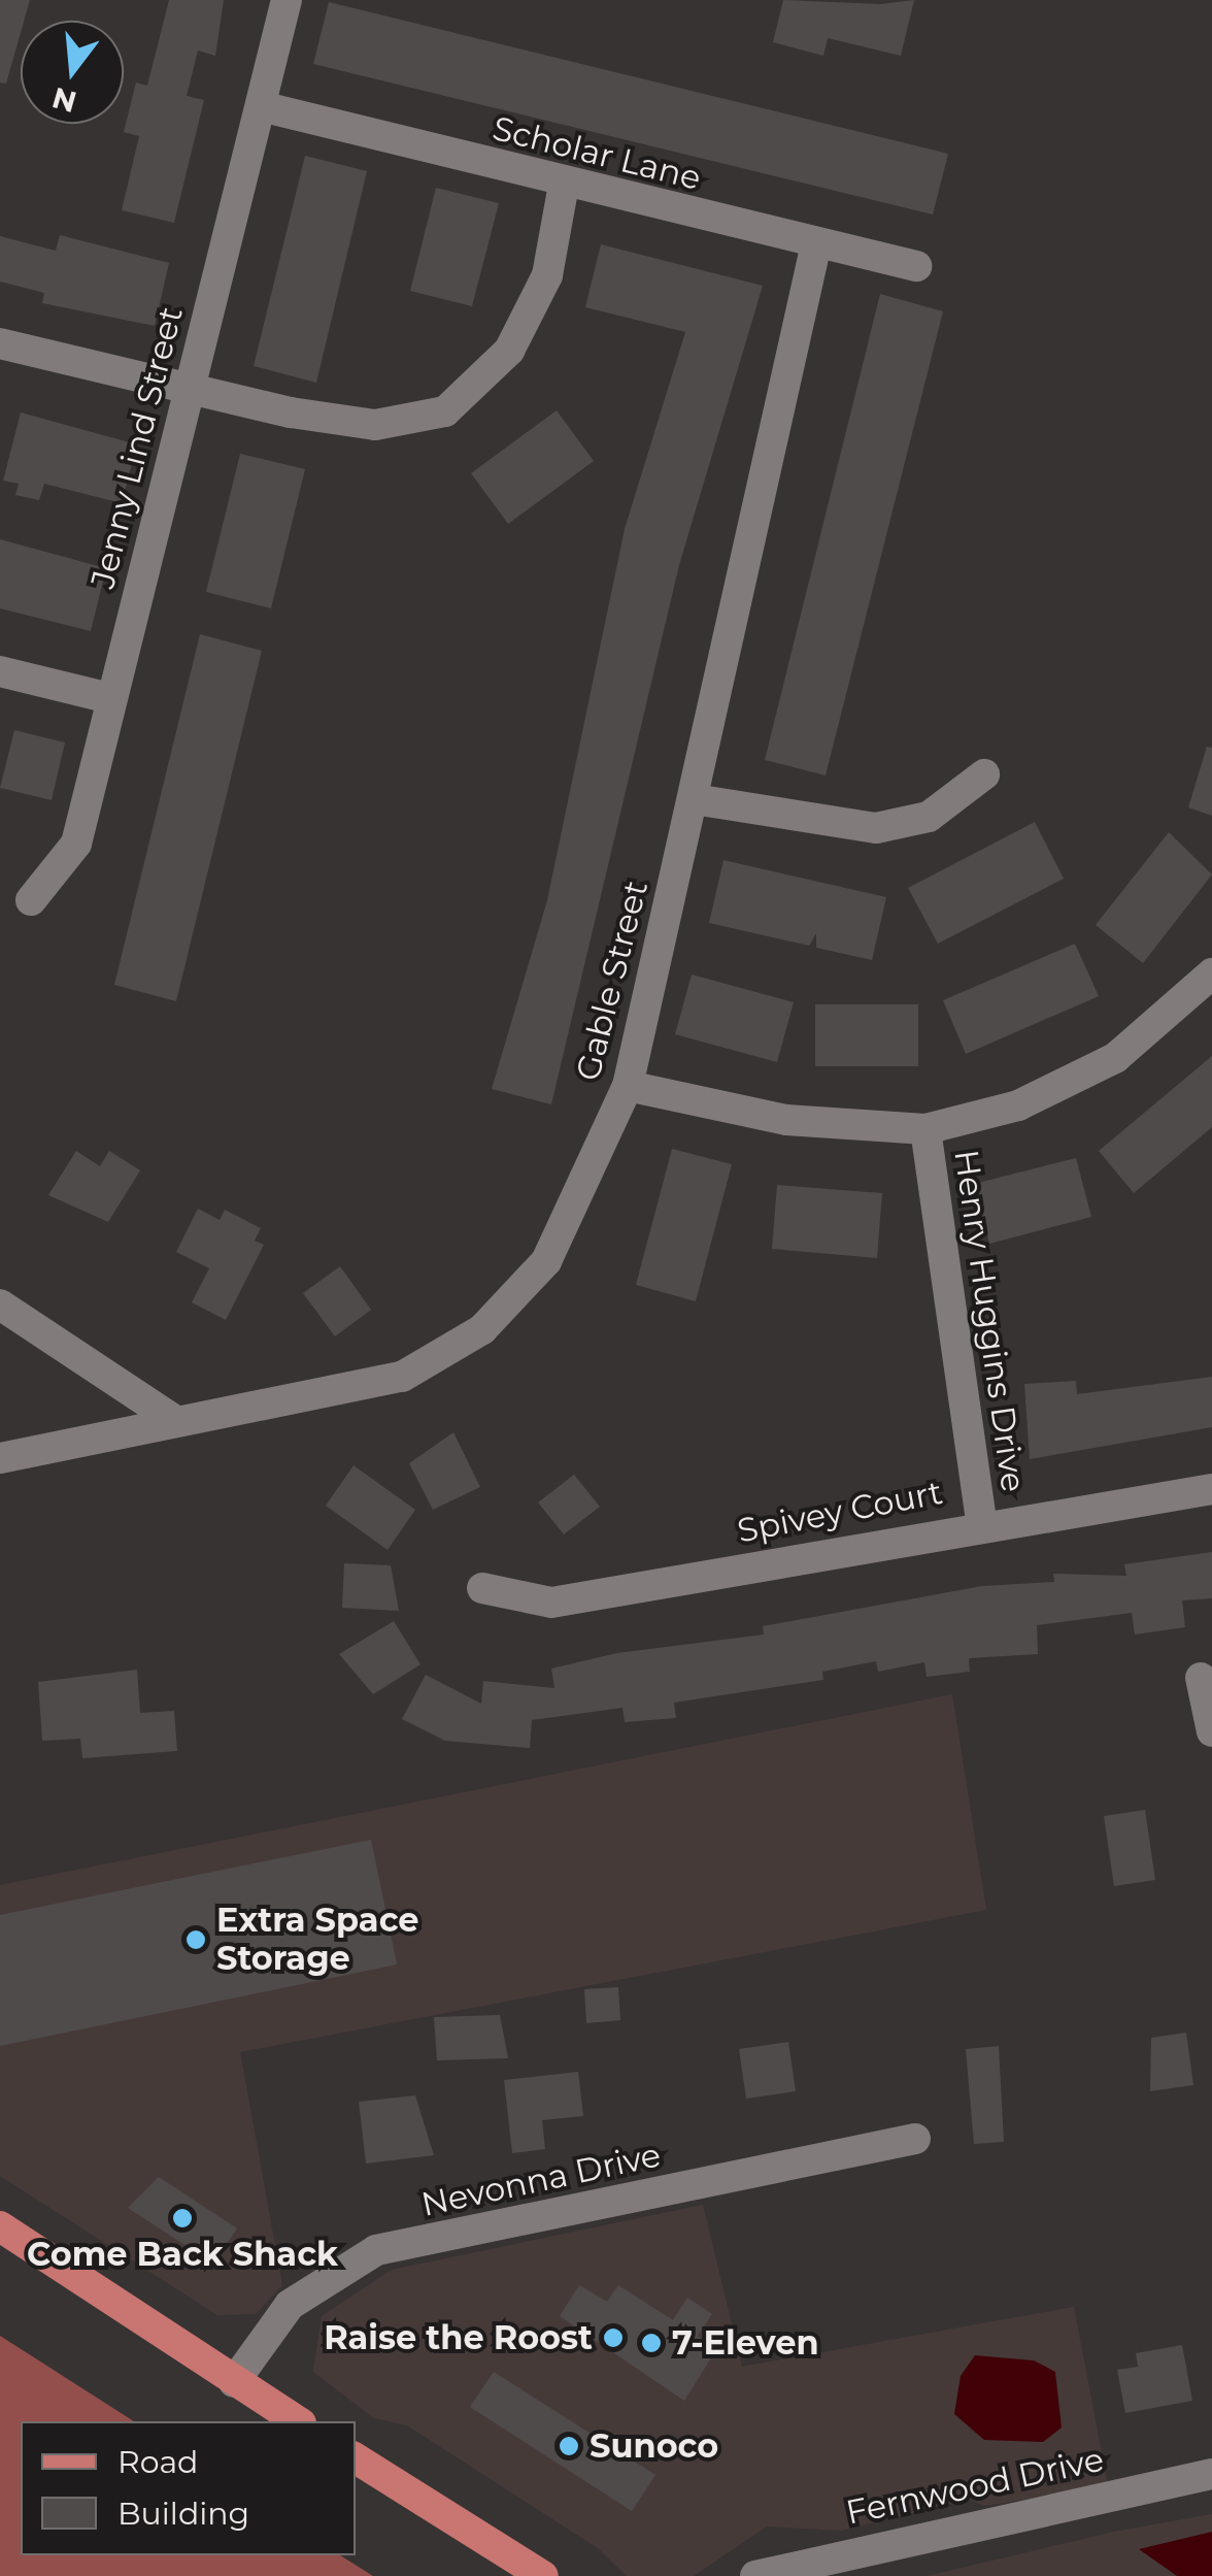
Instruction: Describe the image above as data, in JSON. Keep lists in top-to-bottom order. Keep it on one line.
{"streets":{"street":["Scholar Lane","Jenny Lind Street","Gable Street","Henry Huggins Drive","Spivey Court","Nevonna Drive","Fernwood Drive"]},"crossings":[["Scholar Lane","Jenny Lind Street"],["Scholar Lane","Gable Street"],["Henry Huggins Drive","Spivey Court"]],"places":["Extra Space Storage","Come Back Shack","Raise the Roost","7-Eleven","Sunoco"],"legend":["Road","Building"],"north":"bottom"}
